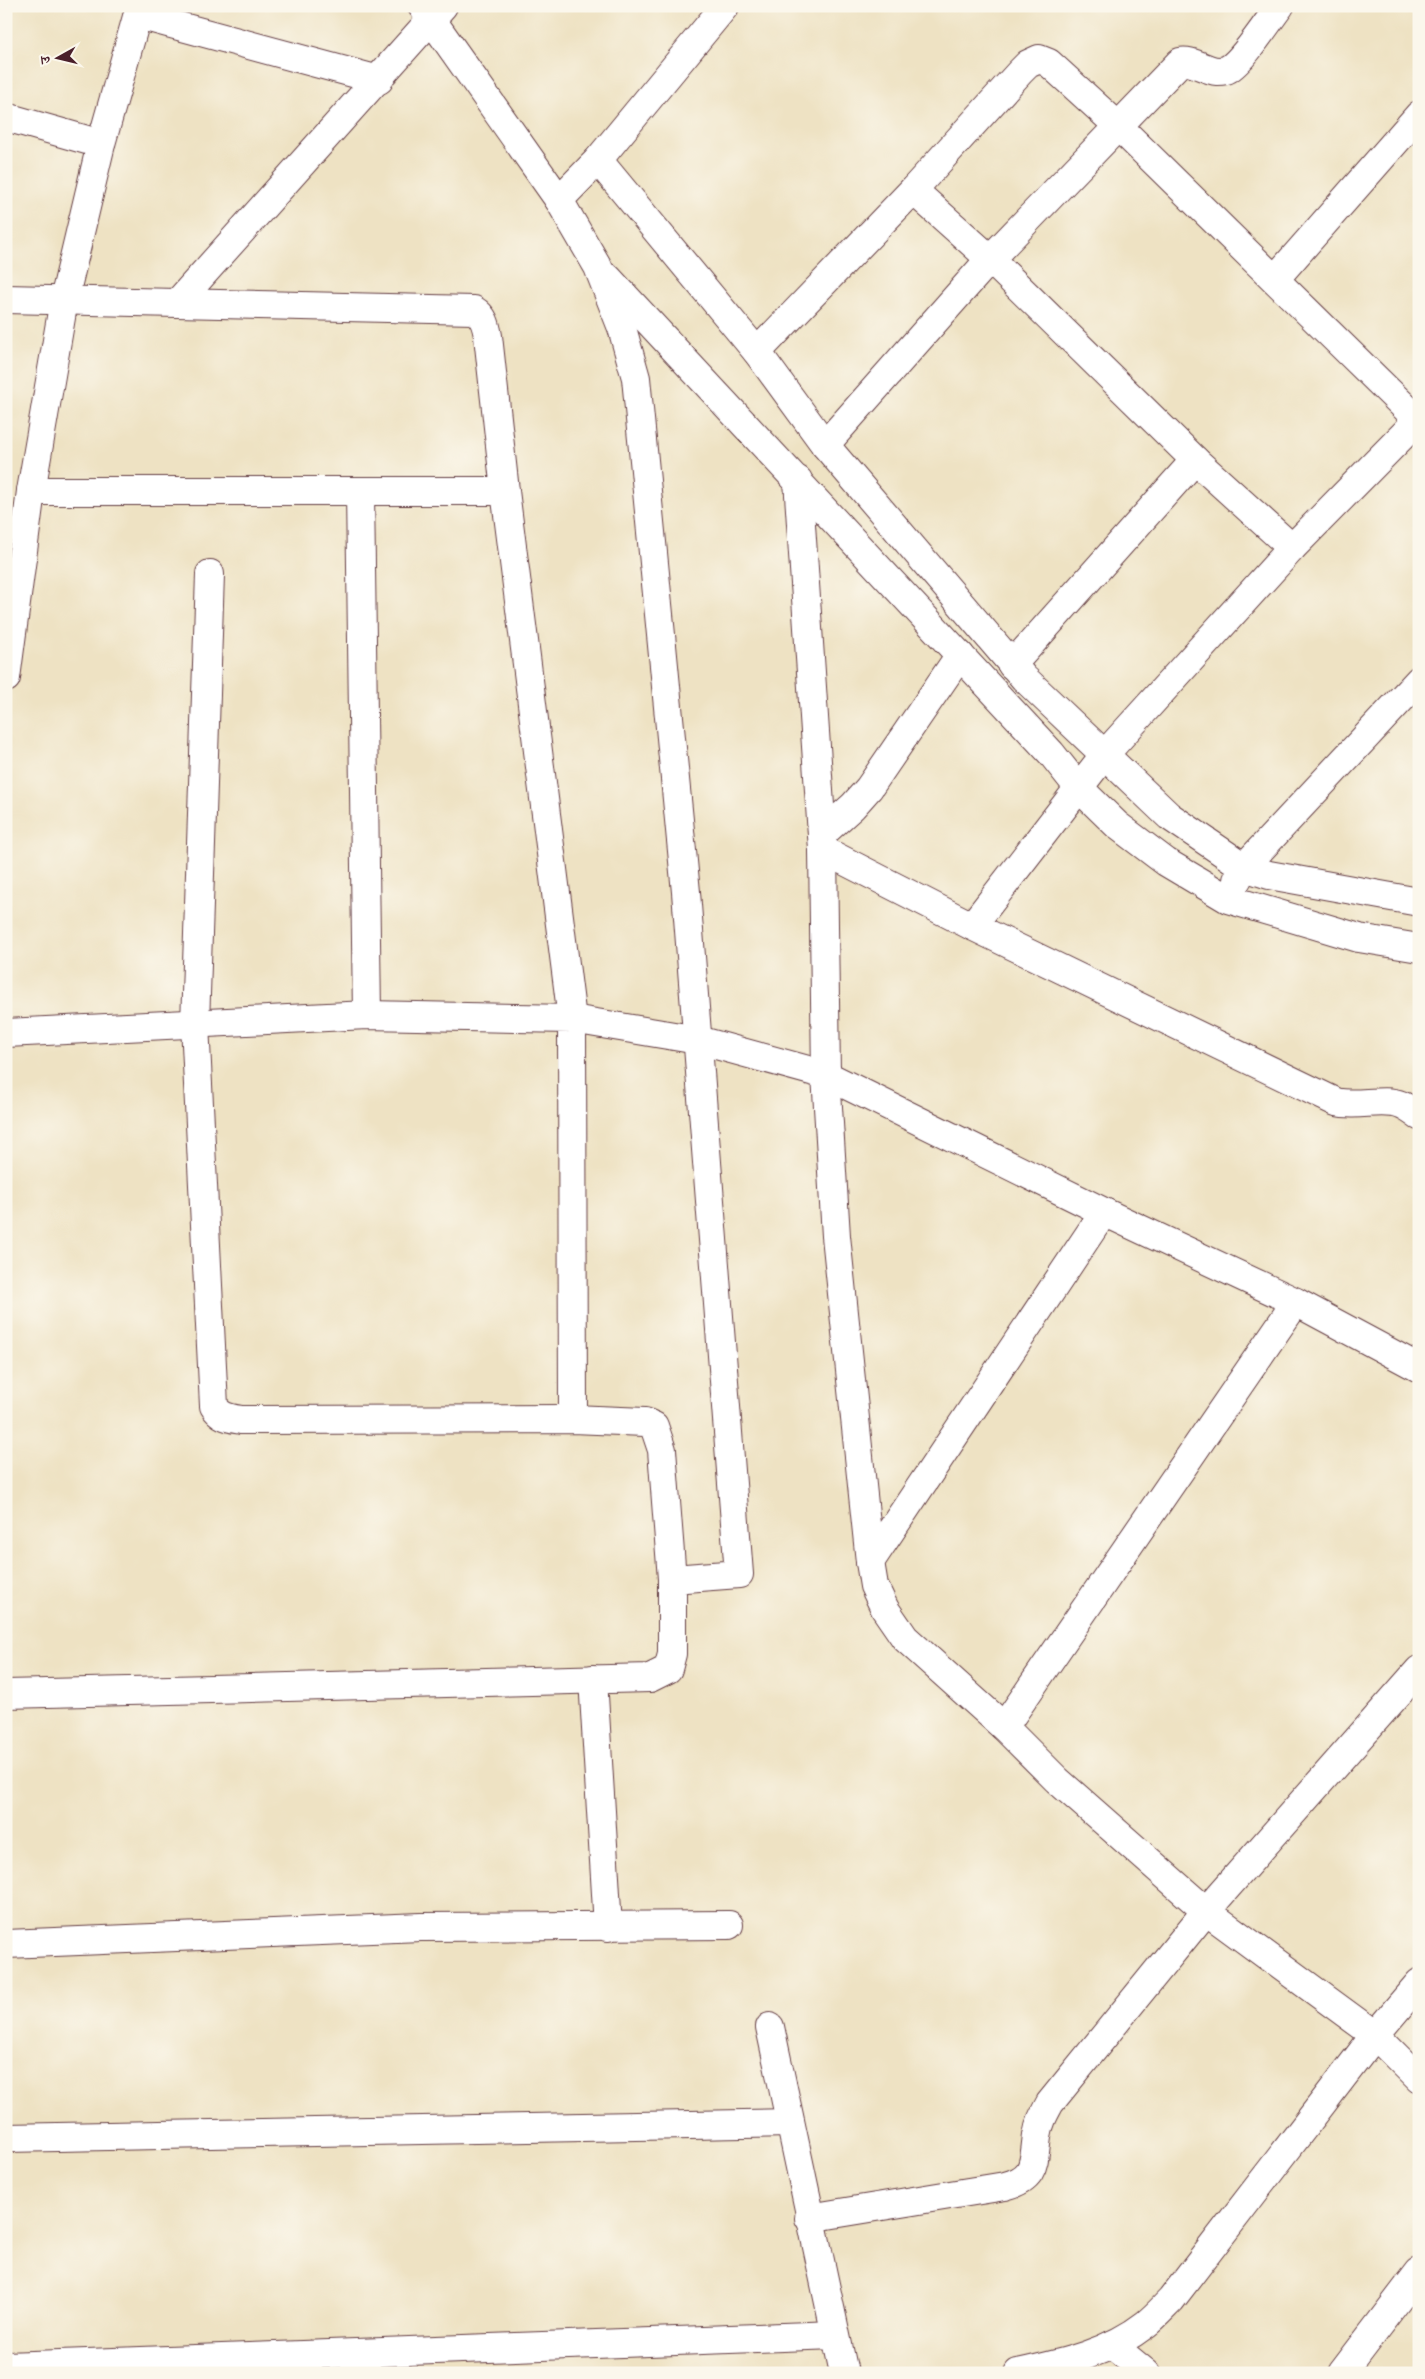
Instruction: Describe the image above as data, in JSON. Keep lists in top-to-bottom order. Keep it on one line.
{"north":"left"}
